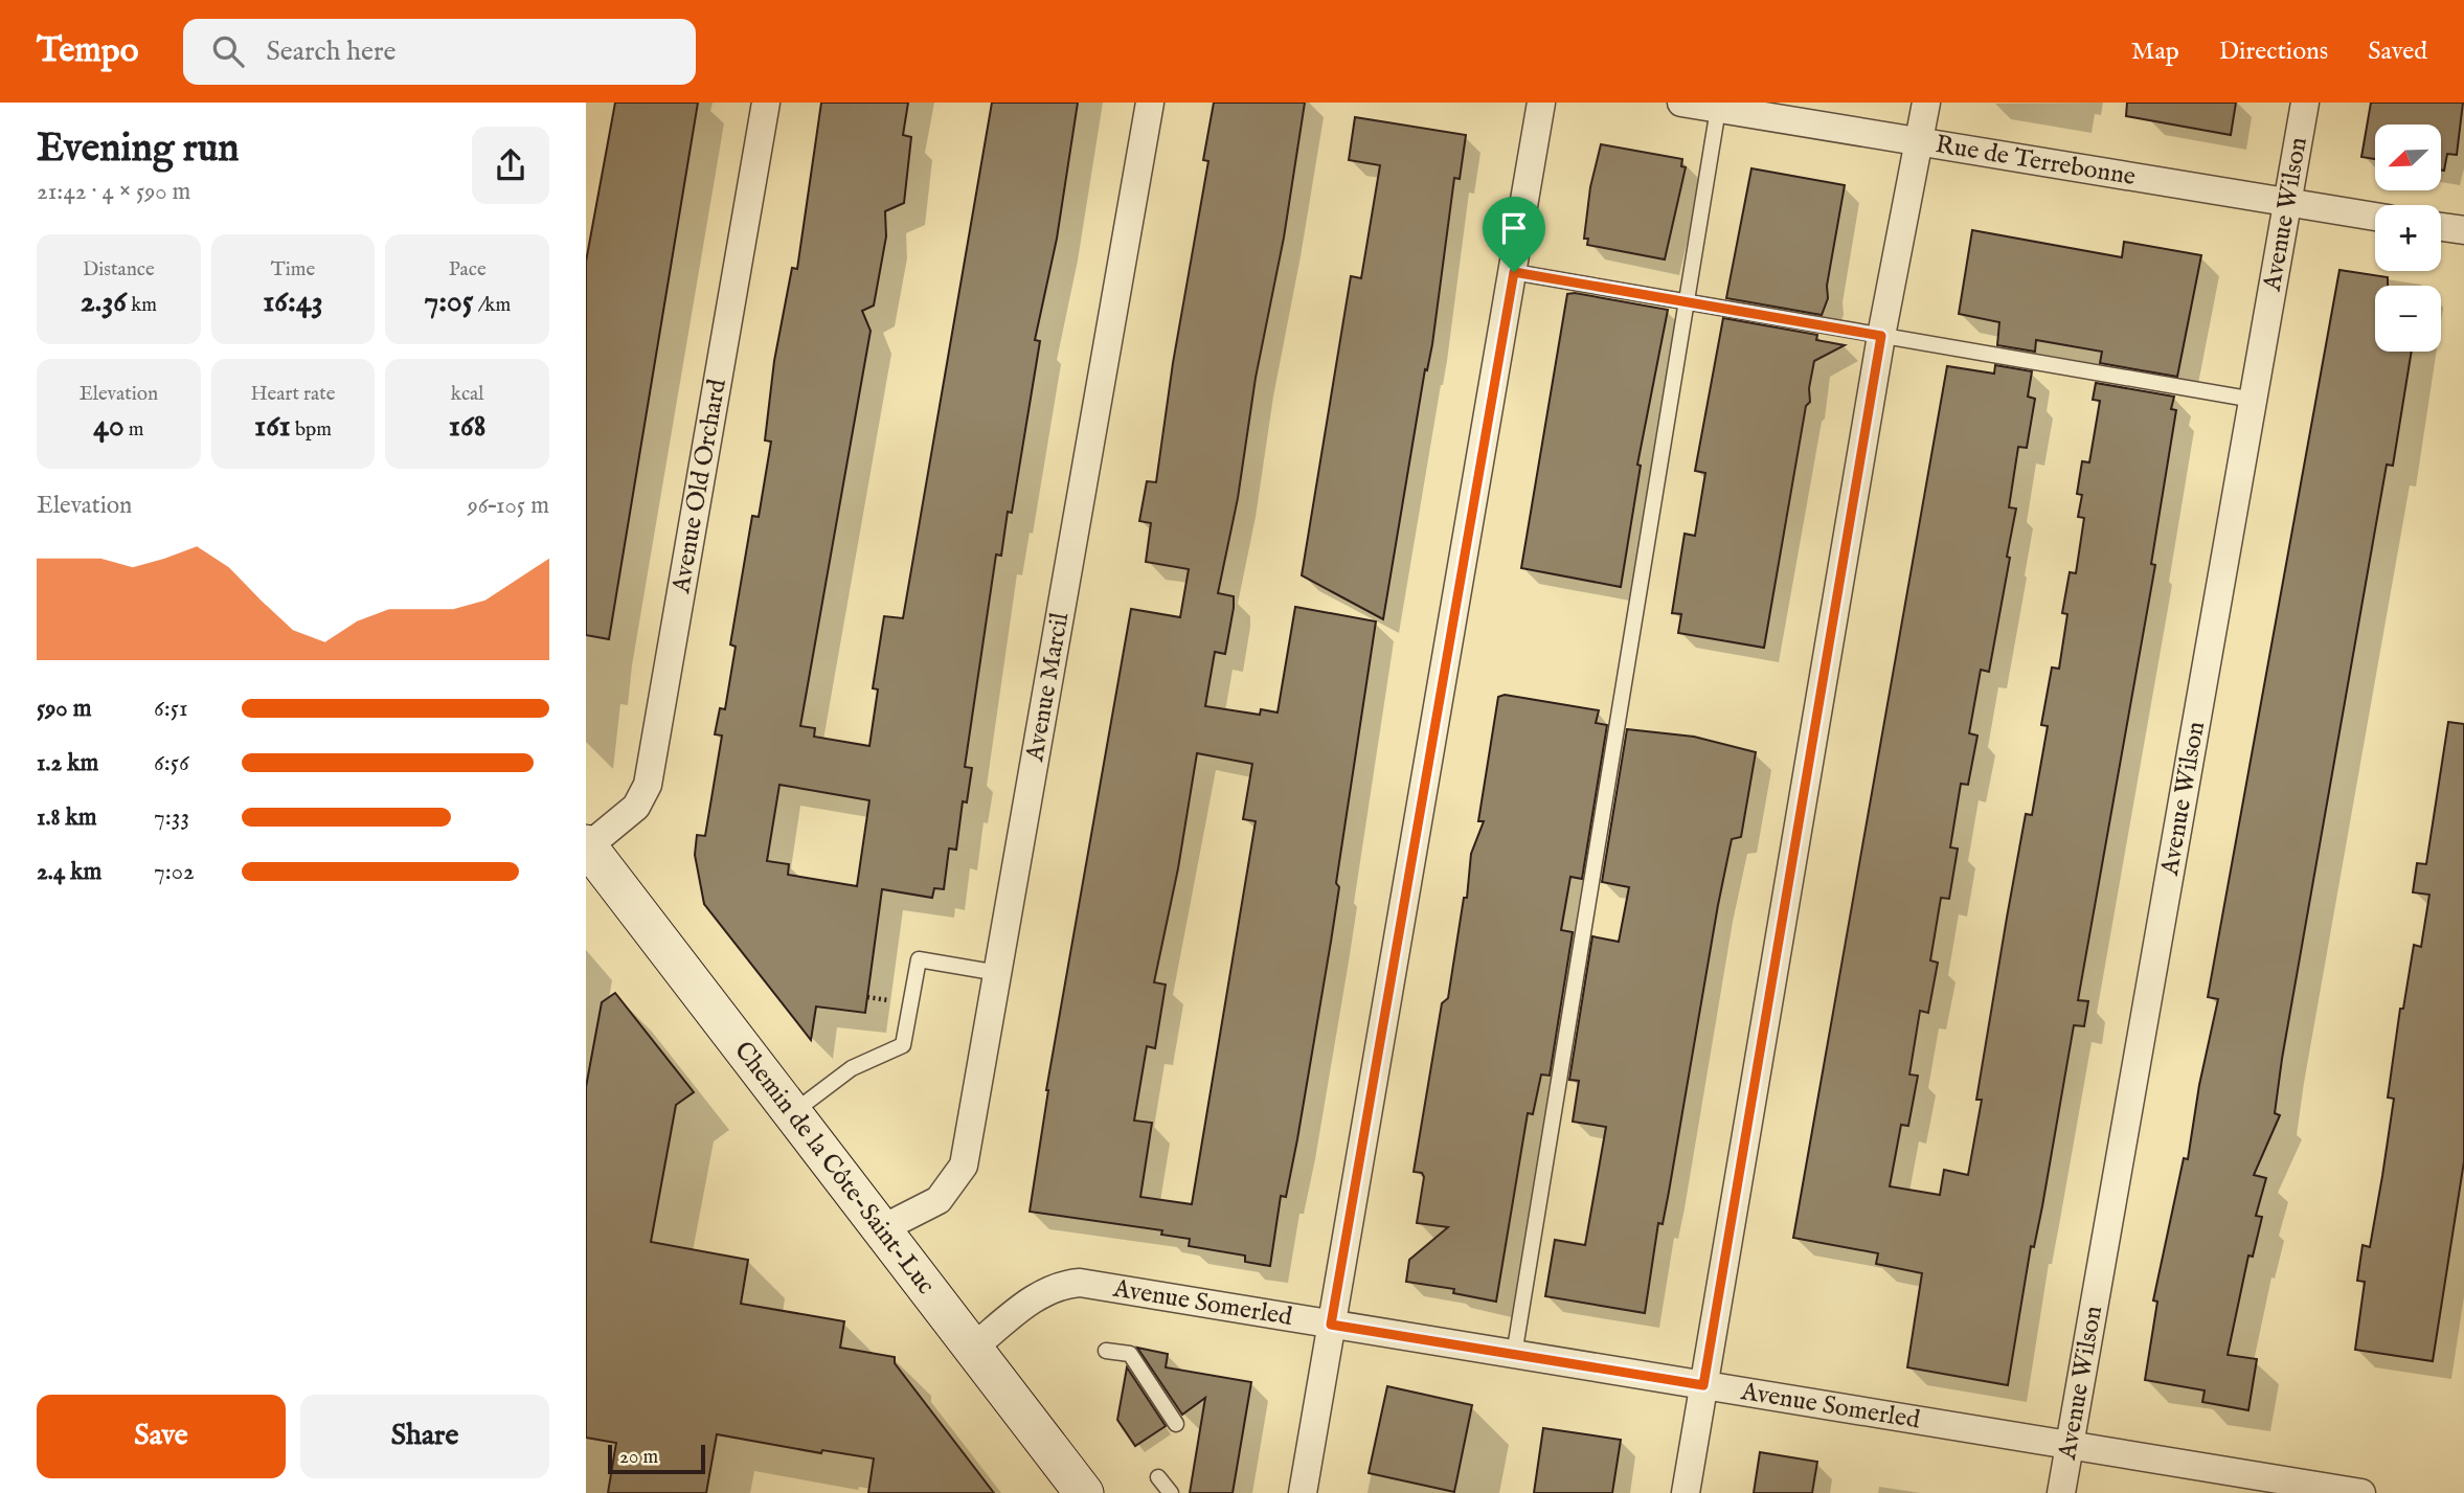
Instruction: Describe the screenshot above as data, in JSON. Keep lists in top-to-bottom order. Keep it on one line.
{"streets":{"main road":["Chemin de la Côte-Saint-Luc"],"street":["Rue de Terrebonne","Avenue Wilson","Avenue Old Orchard","Avenue Marcil","Avenue Somerled"]},"crossings":[["Rue de Terrebonne","Avenue Wilson"],["Avenue Wilson","Avenue Somerled"],["Avenue Old Orchard","Chemin de la Côte-Saint-Luc"],["Avenue Marcil","Chemin de la Côte-Saint-Luc"],["Chemin de la Côte-Saint-Luc","Avenue Somerled"]],"scale_bar":"20 m","north":"bottom left","page":{"header":"Tempo","search":"Search here","nav":["Map","Directions","Saved"],"heading":["Evening run","21:42 · 4 × 590 m"],"map_buttons":["+","−"],"stats":[["Distance","2.36 km"],["Time","16:43"],["Pace","7:05 /km"],["Elevation","40 m"],["Heart rate","161 bpm"],["kcal","168"]],"chart":["Elevation","96–105 m"],"list":[{"name":"590 m","note":"6:51"},{"name":"1.2 km","note":"6:56"},{"name":"1.8 km","note":"7:33"},{"name":"2.4 km","note":"7:02"}],"buttons":["Save","Share"],"scale":"20 m"}}
